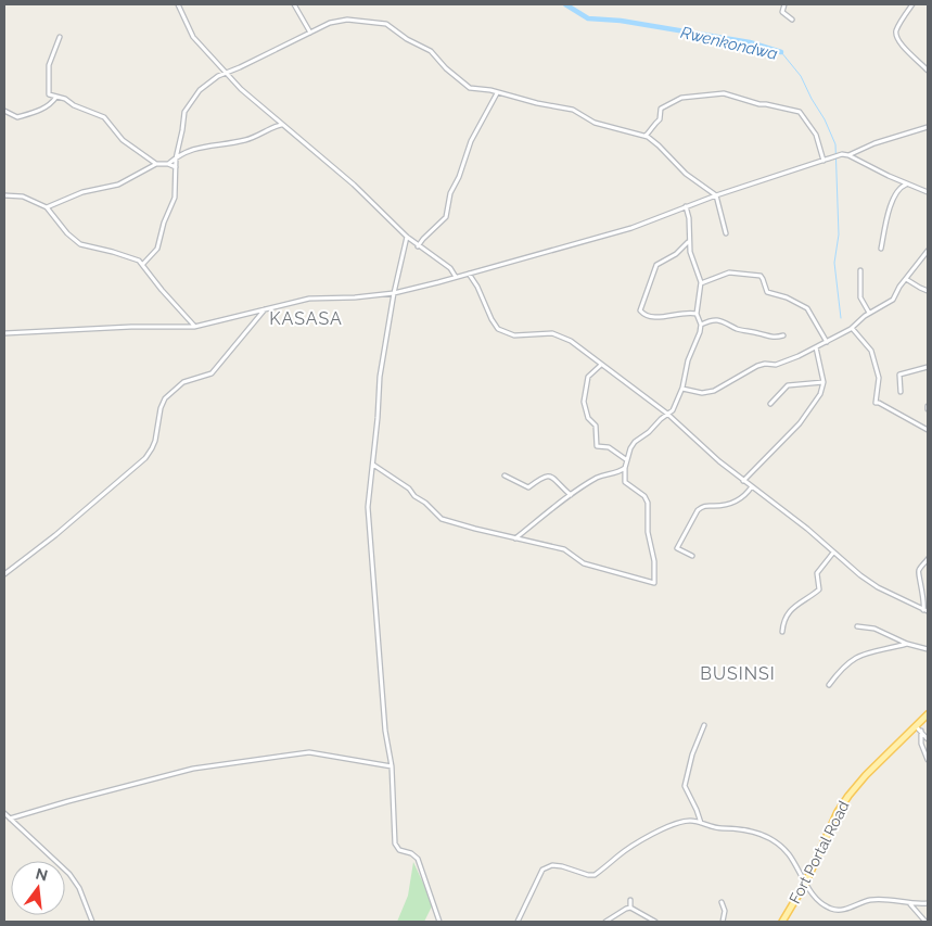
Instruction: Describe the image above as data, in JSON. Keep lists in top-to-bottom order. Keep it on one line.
{"streets":{"main road":["Fort Portal Road"]},"districts":["KASASA","BUSINSI"],"water":["Rwenkondwa"],"north":"top"}
